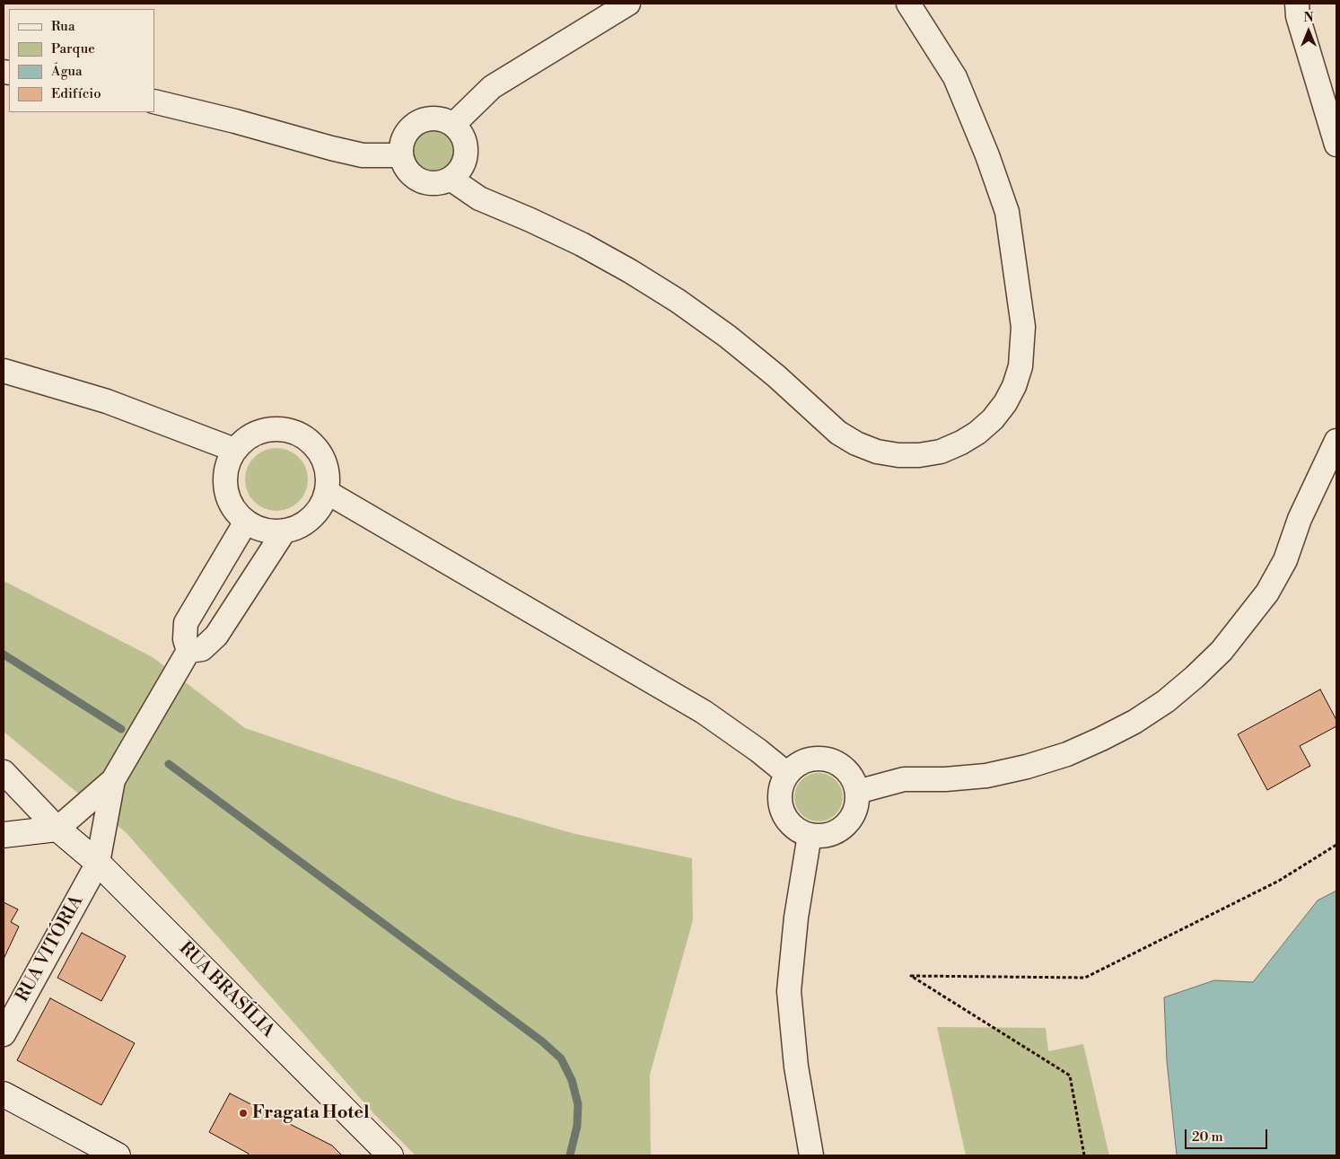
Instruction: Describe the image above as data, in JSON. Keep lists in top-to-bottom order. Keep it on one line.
{"streets":{"street":["RUA VITÓRIA","RUA BRASÍLIA"]},"crossings":[["RUA VITÓRIA","RUA BRASÍLIA"]],"places":["Fragata Hotel"],"legend":["Rua","Parque","Água","Edifício"],"scale_bar":"20 m","north":"top"}
